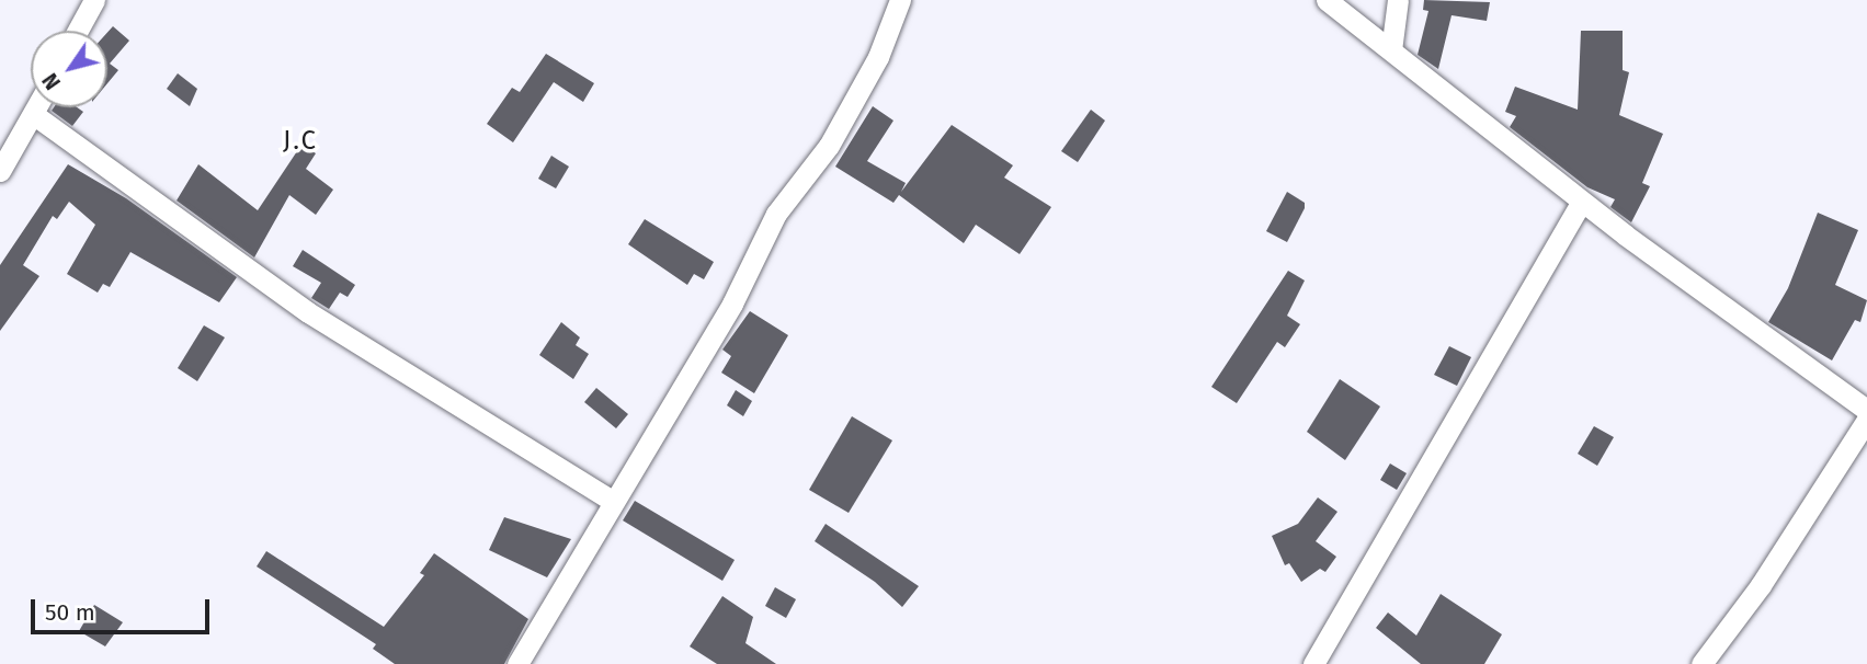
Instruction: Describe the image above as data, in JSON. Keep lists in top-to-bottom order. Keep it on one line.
{"districts":["J.C"],"scale_bar":"50 m","north":"bottom left"}
